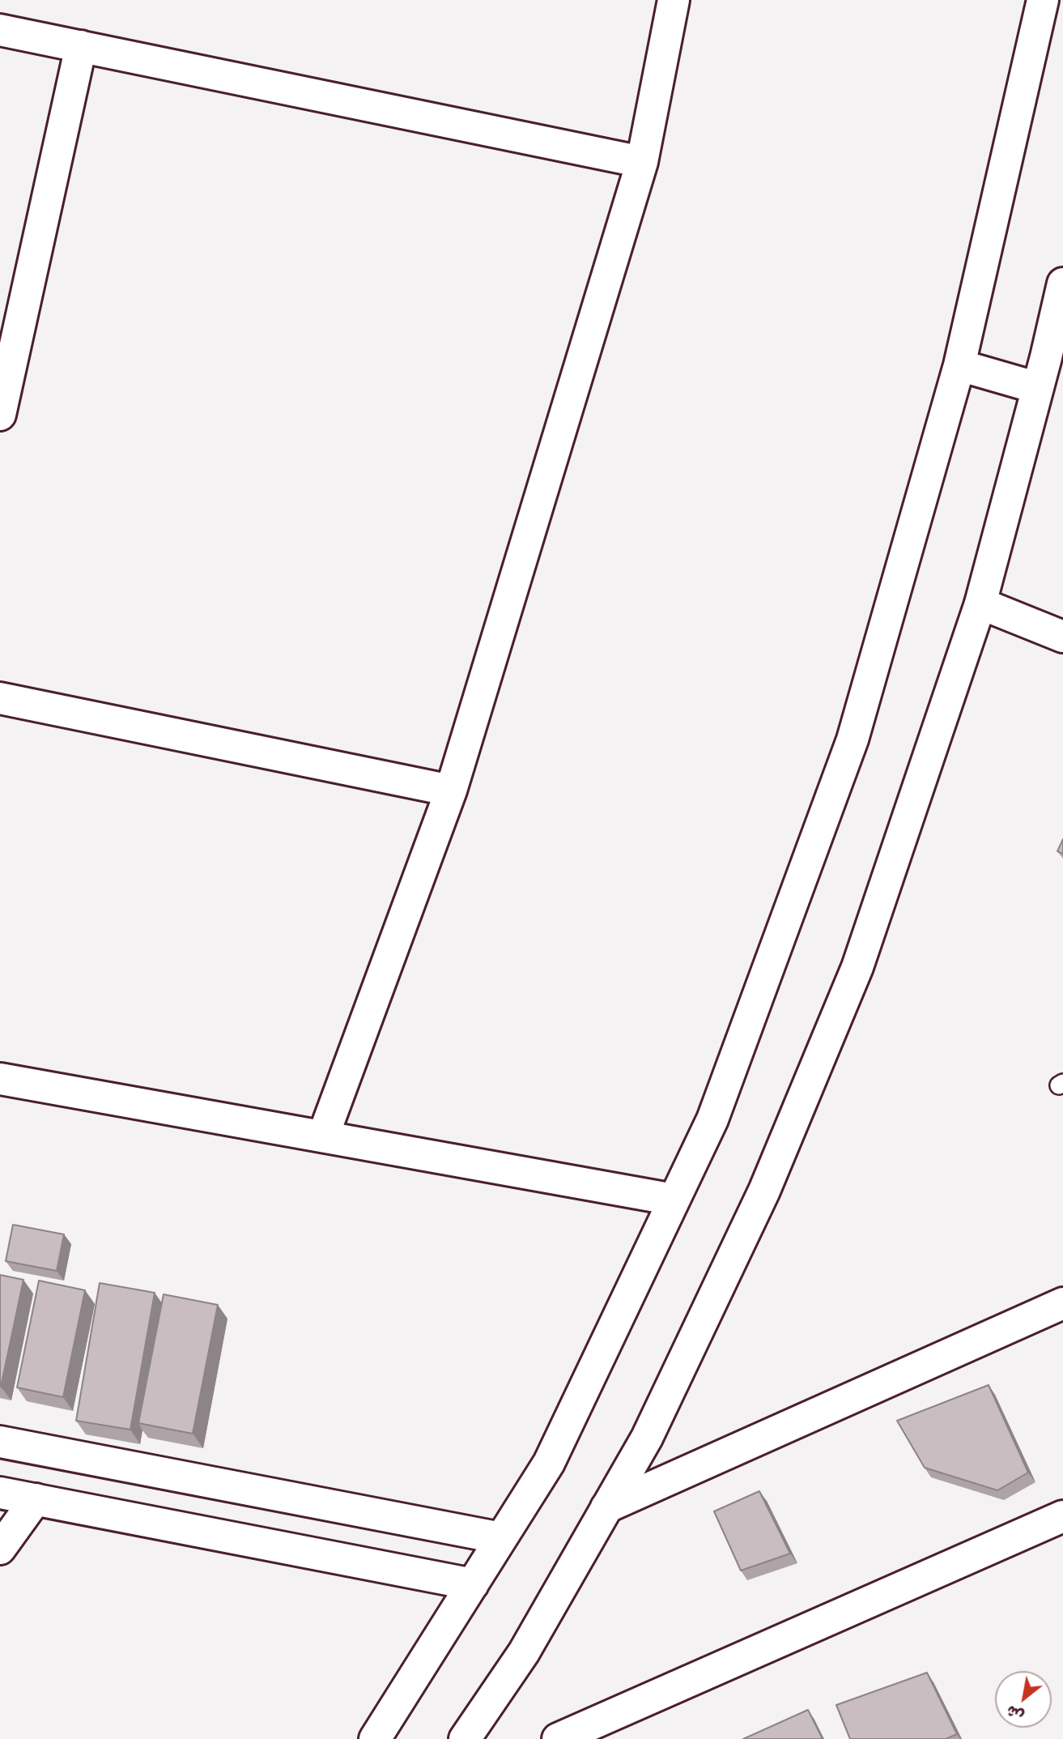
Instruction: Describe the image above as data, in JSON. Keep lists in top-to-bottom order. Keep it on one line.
{"north":"bottom left"}
